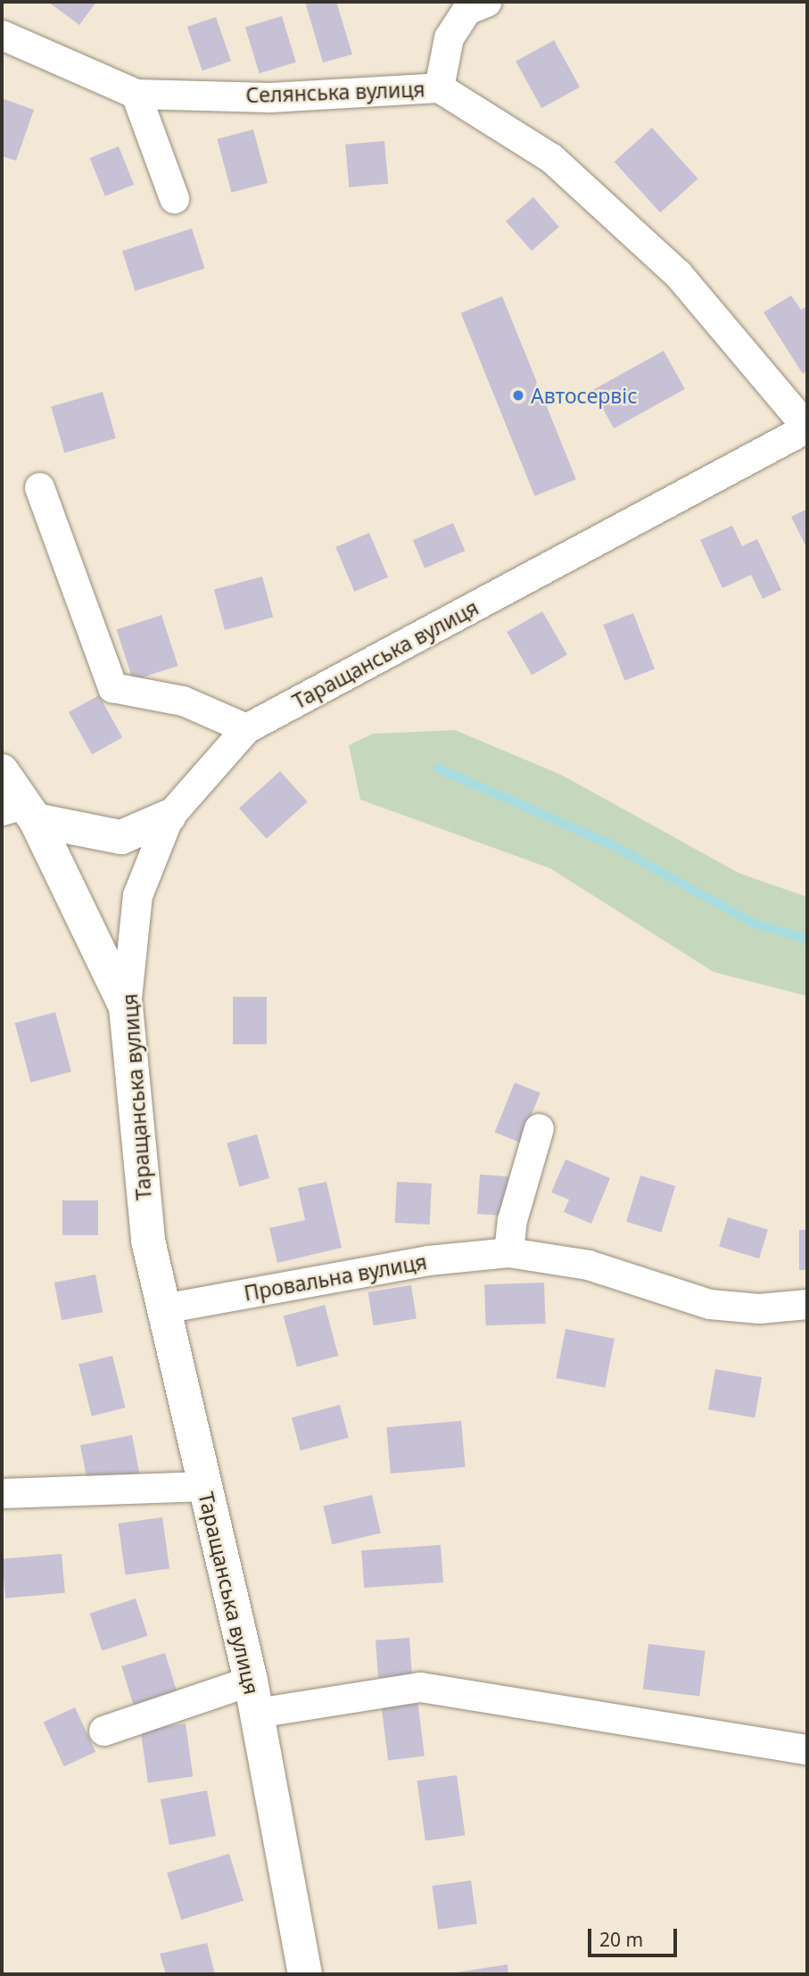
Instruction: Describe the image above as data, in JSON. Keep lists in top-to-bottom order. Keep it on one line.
{"streets":{"main road":["Таращанська вулиця"],"street":["Селянська вулиця","Провальна вулиця"]},"crossings":[["Селянська вулиця","Таращанська вулиця"],["Таращанська вулиця","Провальна вулиця"]],"places":["Автосервіс"],"scale_bar":"20 m"}
